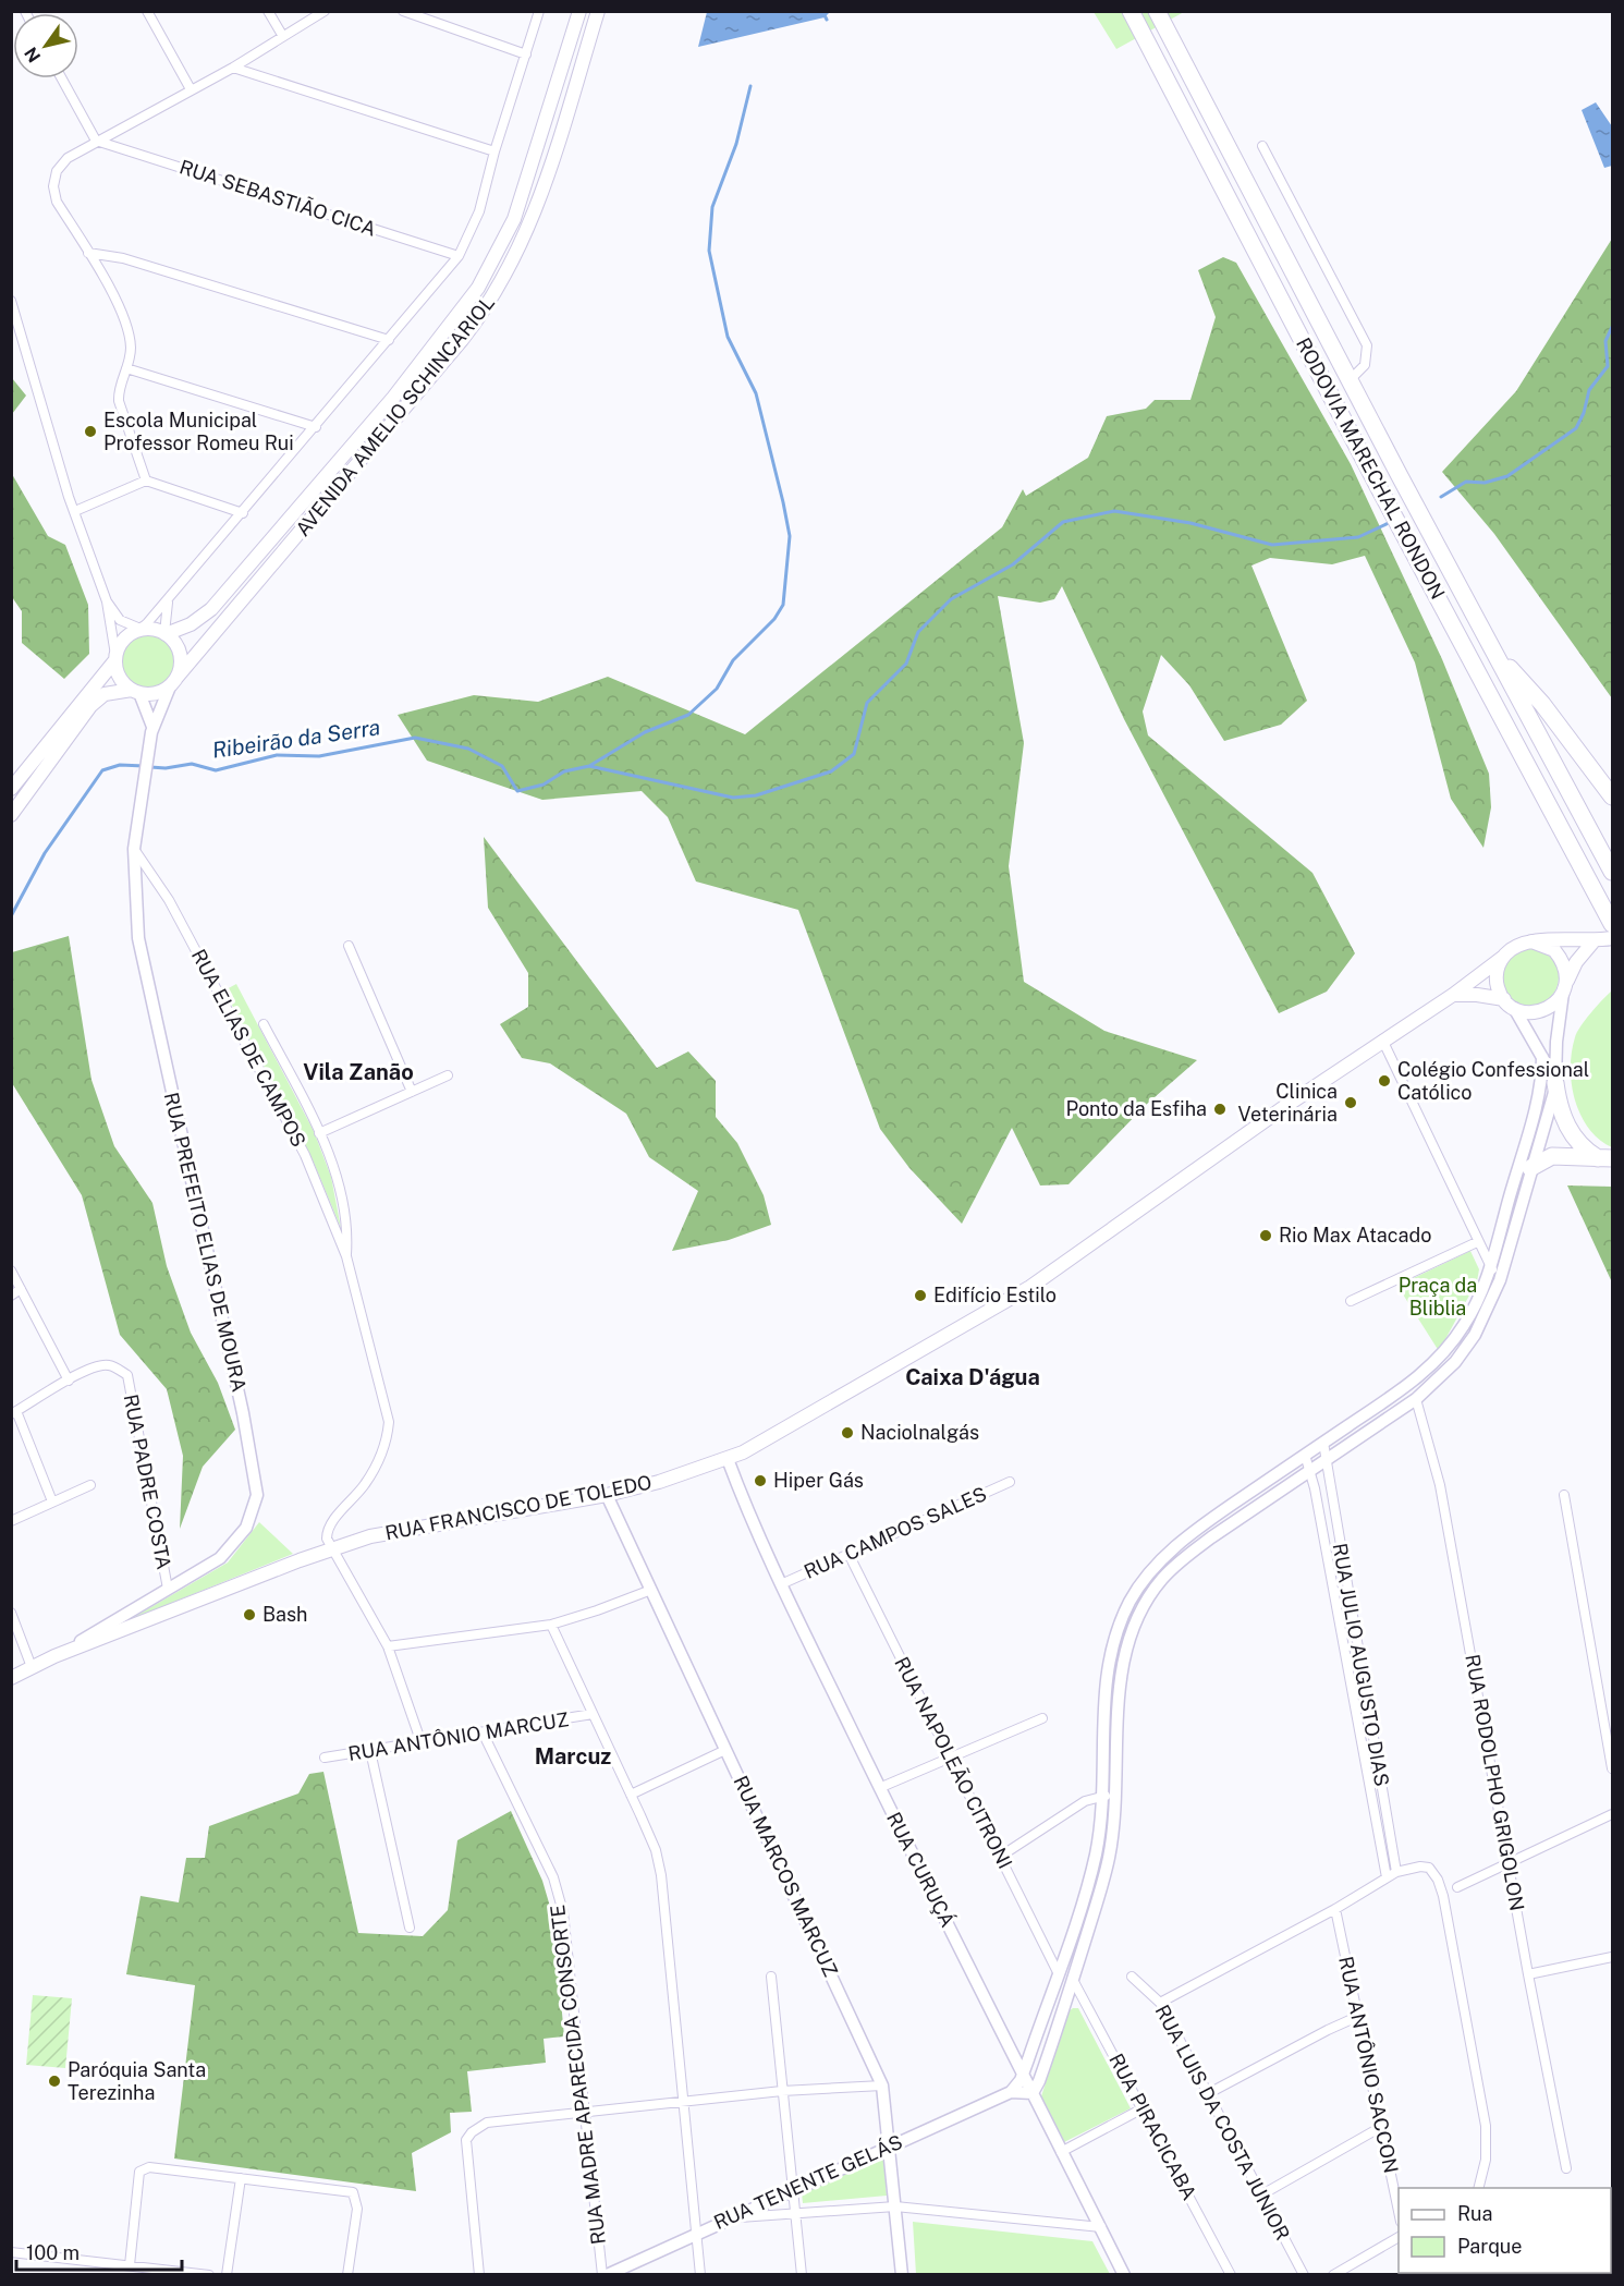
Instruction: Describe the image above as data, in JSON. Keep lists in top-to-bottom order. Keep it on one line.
{"streets":{"highway":["RODOVIA MARECHAL RONDON"],"main road":["AVENIDA AMELIO SCHINCARIOL","RUA FRANCISCO DE TOLEDO"],"street":["RUA SEBASTIÃO CICA","RUA ELIAS DE CAMPOS","RUA PREFEITO ELIAS DE MOURA","RUA PADRE COSTA","RUA CAMPOS SALES","RUA JULIO AUGUSTO DIAS","RUA ANTÔNIO MARCUZ","RUA NAPOLEÃO CITRONI","RUA RODOLPHO GRIGOLON","RUA CURUÇÁ","RUA MARCOS MARCUZ","RUA ANTÔNIO SACCON","RUA MADRE APARECIDA CONSORTE","RUA LUIS DA COSTA JUNIOR","RUA PIRACICABA","RUA TENENTE GELÁS"]},"crossings":[["AVENIDA AMELIO SCHINCARIOL","RUA PREFEITO ELIAS DE MOURA"],["RUA ELIAS DE CAMPOS","RUA PREFEITO ELIAS DE MOURA"],["RUA ELIAS DE CAMPOS","RUA FRANCISCO DE TOLEDO"],["RUA PREFEITO ELIAS DE MOURA","RUA PADRE COSTA"],["RUA PREFEITO ELIAS DE MOURA","RUA FRANCISCO DE TOLEDO"],["RUA FRANCISCO DE TOLEDO","RUA CURUÇÁ"],["RUA FRANCISCO DE TOLEDO","RUA MARCOS MARCUZ"],["RUA CAMPOS SALES","RUA NAPOLEÃO CITRONI"],["RUA CAMPOS SALES","RUA CURUÇÁ"],["RUA ANTÔNIO MARCUZ","RUA MADRE APARECIDA CONSORTE"],["RUA CURUÇÁ","RUA TENENTE GELÁS"],["RUA MARCOS MARCUZ","RUA TENENTE GELÁS"],["RUA MADRE APARECIDA CONSORTE","RUA TENENTE GELÁS"]],"districts":["Vila Zanão","Caixa D'água","Marcuz"],"water":["Ribeirão da Serra"],"parks":["Praça da Bliblia"],"places":["Escola Municipal Professor Romeu Rui","Colégio Confessional Católico","Clinica Veterinária","Ponto da Esfiha","Rio Max Atacado","Edifício Estilo","Naciolnalgás","Hiper Gás","Bash","Paróquia Santa Terezinha"],"legend":["Rua","Parque"],"scale_bar":"100 m","north":"bottom left"}
